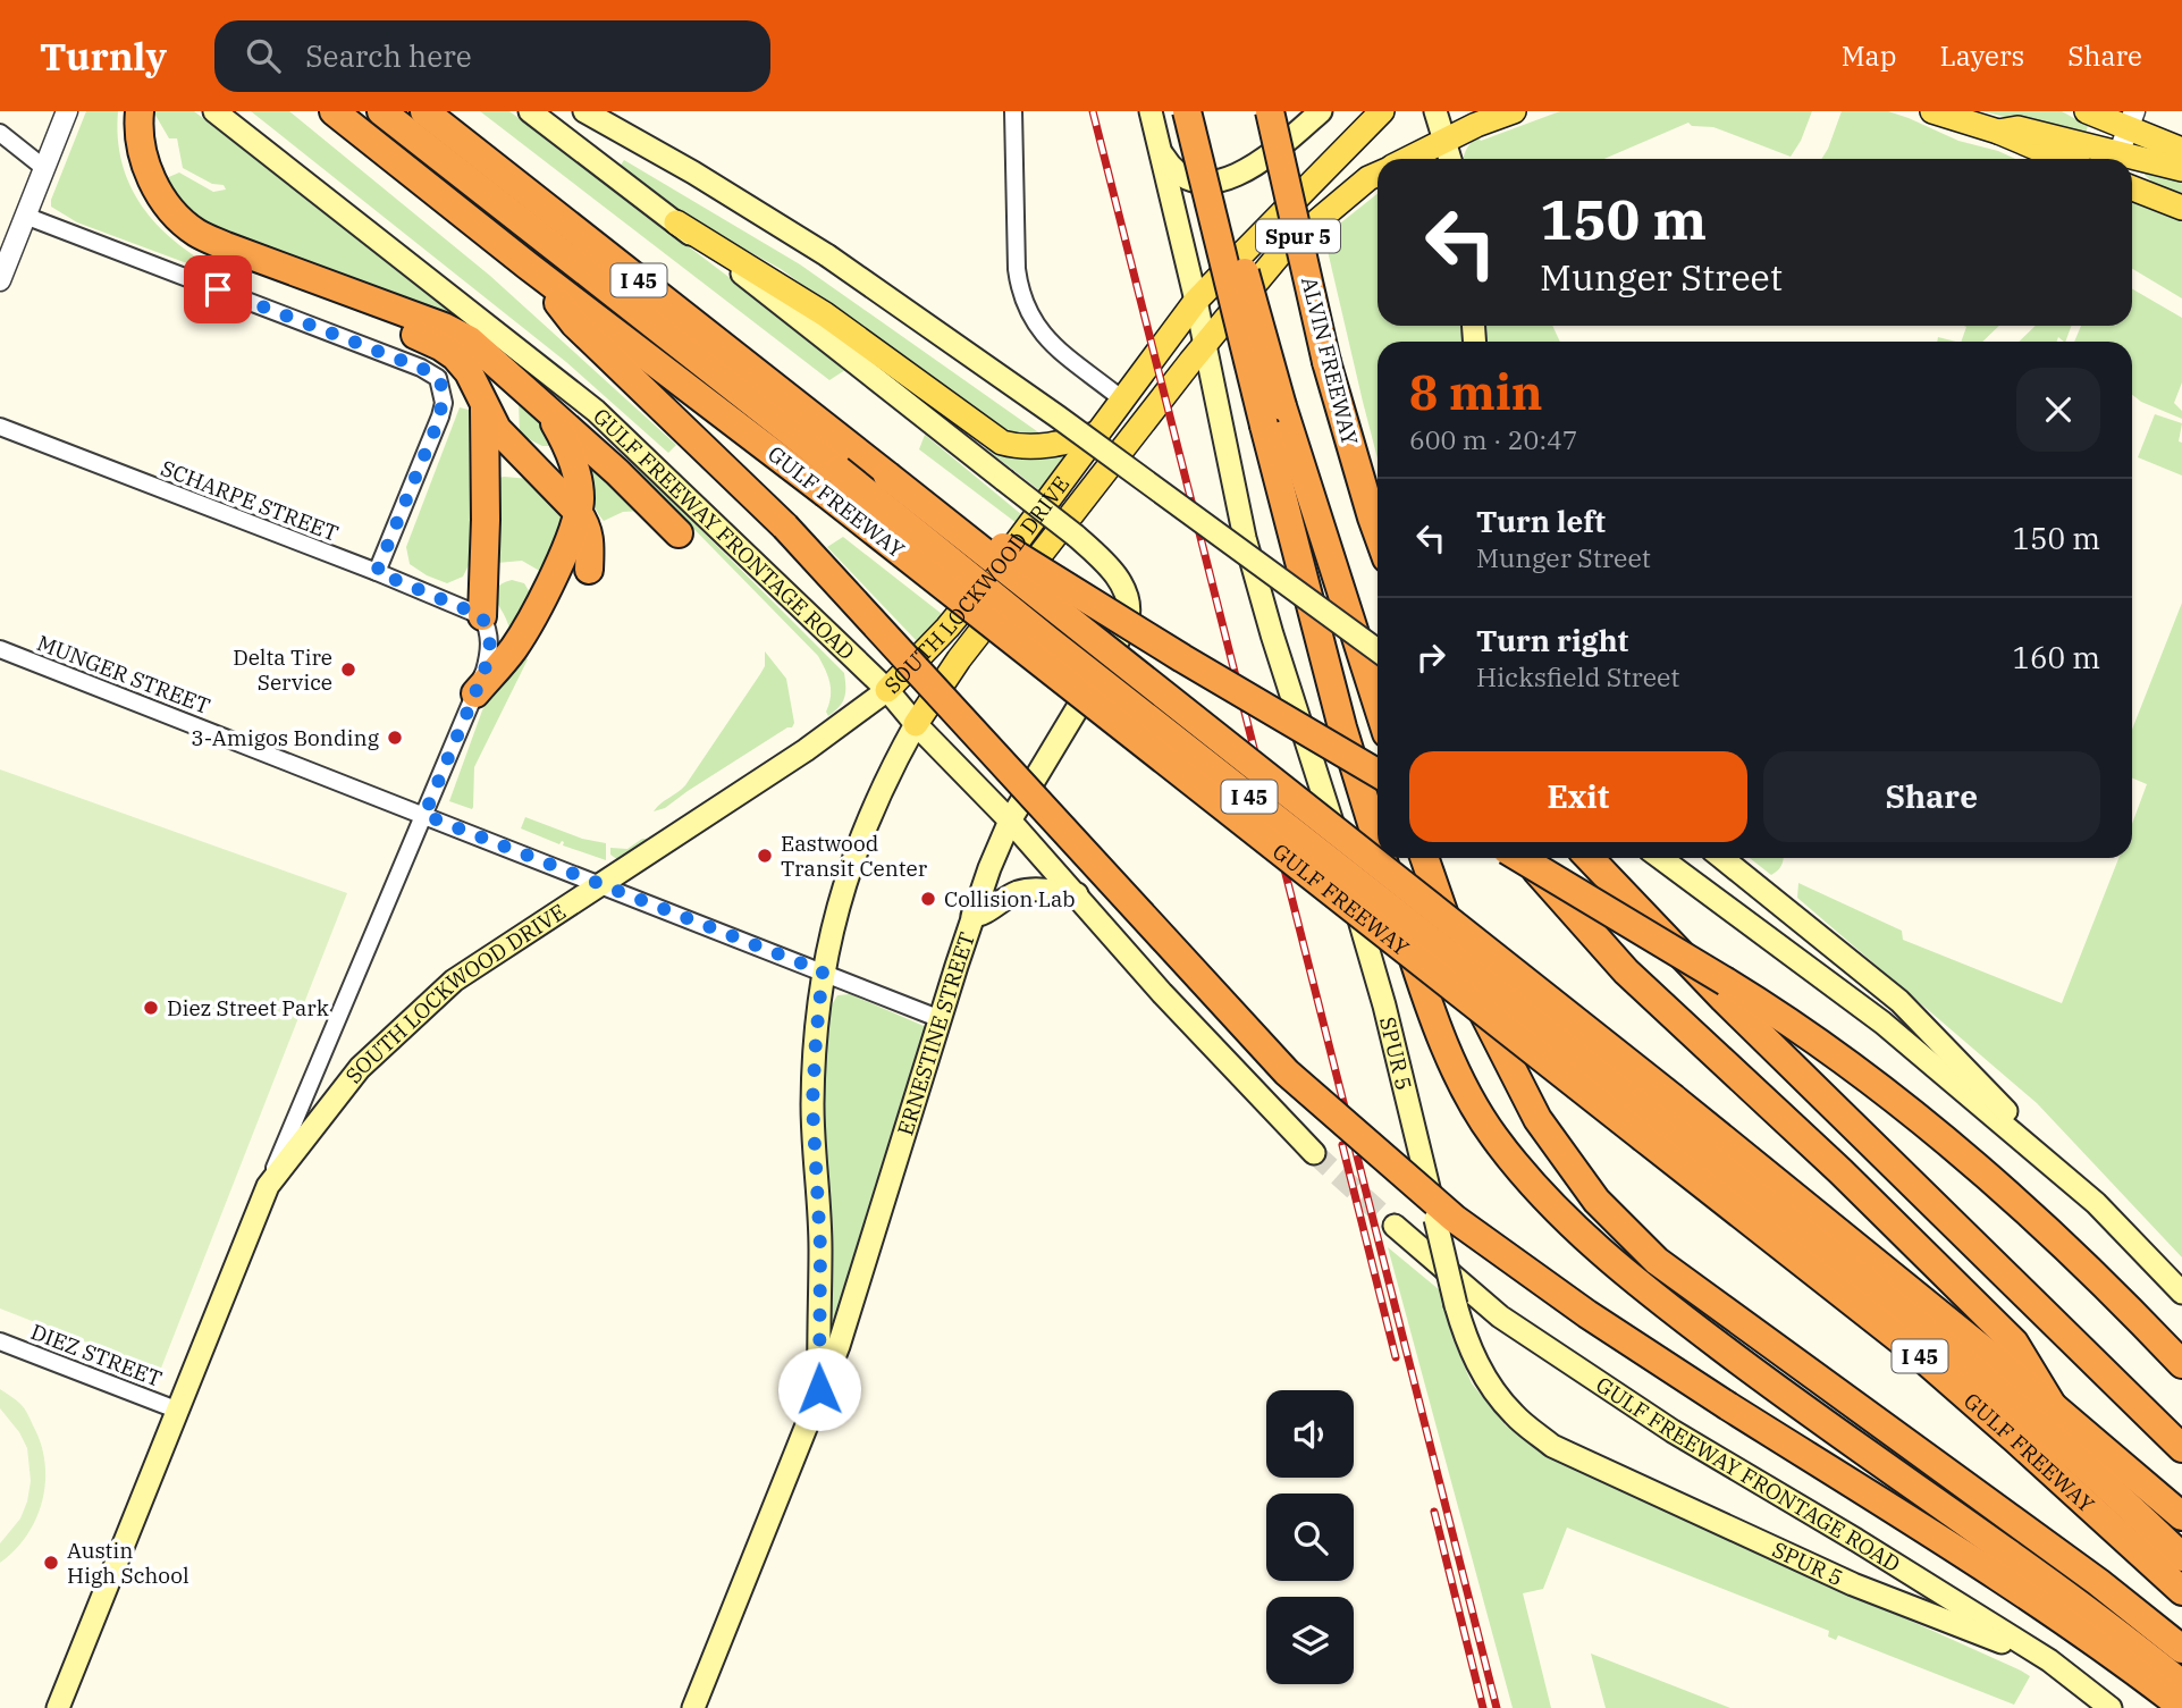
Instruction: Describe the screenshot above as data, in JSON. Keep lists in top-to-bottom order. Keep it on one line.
{"streets":{"highway":["Spur 5","I 45","ALVIN FREEWAY","GULF FREEWAY"],"main road":["GULF FREEWAY FRONTAGE ROAD","SOUTH LOCKWOOD DRIVE","ERNESTINE STREET"],"street":["SCHARPE STREET","MUNGER STREET","DIEZ STREET"]},"crossings":[["Spur 5","GULF FREEWAY FRONTAGE ROAD"],["Spur 5","SOUTH LOCKWOOD DRIVE"],["GULF FREEWAY FRONTAGE ROAD","SOUTH LOCKWOOD DRIVE"],["GULF FREEWAY FRONTAGE ROAD","ERNESTINE STREET"],["SOUTH LOCKWOOD DRIVE","MUNGER STREET"],["SOUTH LOCKWOOD DRIVE","ERNESTINE STREET"],["SOUTH LOCKWOOD DRIVE","DIEZ STREET"],["MUNGER STREET","ERNESTINE STREET"]],"places":["Delta Tire Service","3-Amigos Bonding","Eastwood Transit Center","Collision Lab","Diez Street Park","Austin High School"],"page":{"header":"Turnly","search":"Search here","nav":["Map","Layers","Share"],"turn":["150 m","Munger Street"],"heading":["8 min","600 m · 20:47"],"list":[{"name":"Turn left","note":"Munger Street","value":"150 m"},{"name":"Turn right","note":"Hicksfield Street","value":"160 m"}],"buttons":["Exit","Share"]}}
